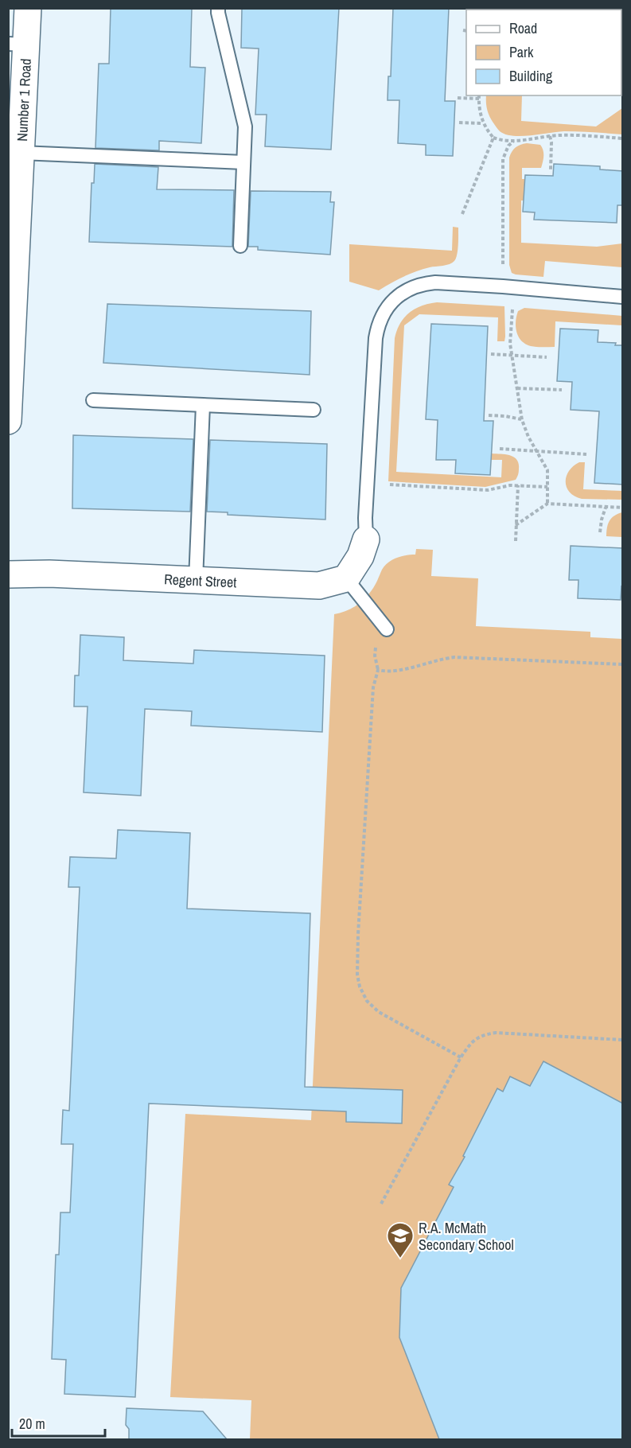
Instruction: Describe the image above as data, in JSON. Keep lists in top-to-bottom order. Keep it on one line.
{"streets":{"street":["Number 1 Road","Regent Street"]},"places":{"school or university":["R.A. McMath Secondary School"]},"legend":["Road","Park","Building"],"scale_bar":"20 m"}
